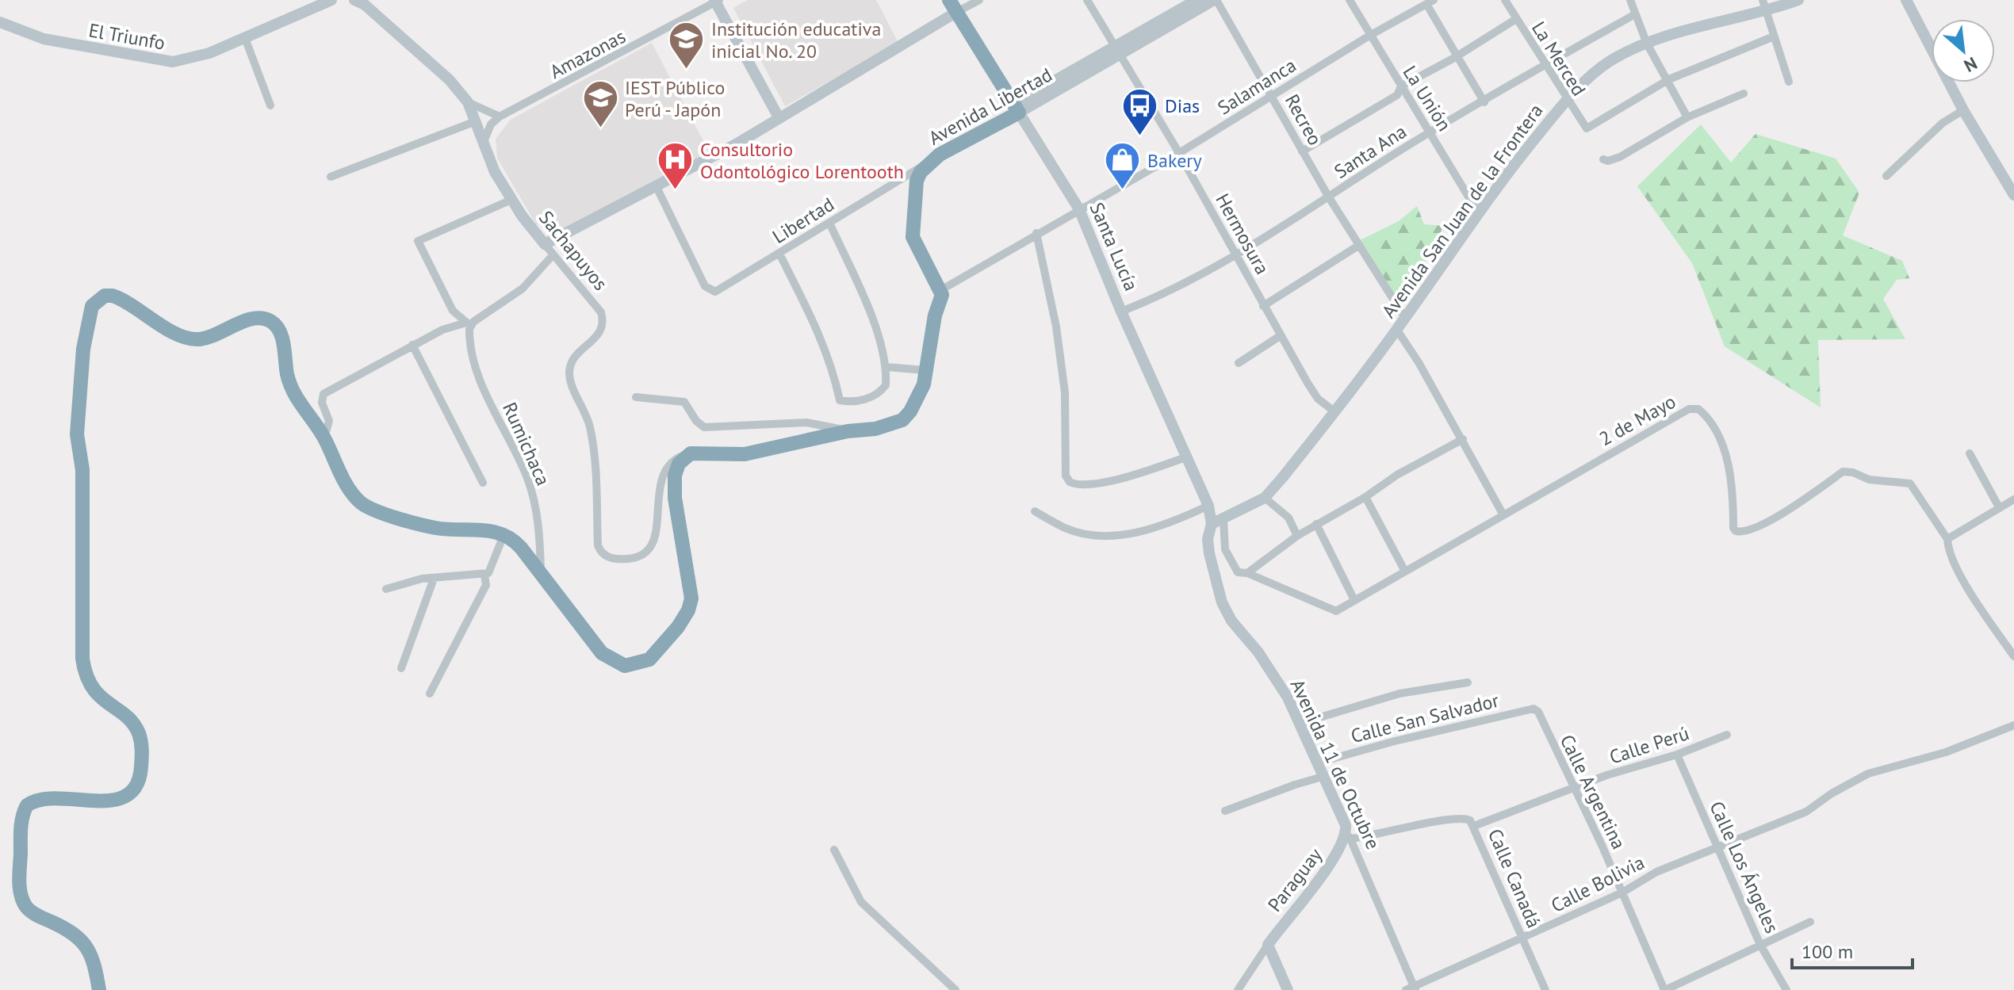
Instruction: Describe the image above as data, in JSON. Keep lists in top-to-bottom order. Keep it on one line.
{"streets":{"highway":["Avenida Libertad","Santa Lucía"],"street":["El Triunfo","Amazonas","La Merced","Salamanca","La Unión","Recreo","Santa Ana","Avenida San Juan de la Frontera","Libertad","Hermosura","Sachapuyos","2 de Mayo","Rumichaca","Calle San Salvador","Calle Perú","Avenida 11 de Octubre","Calle Argentina","Calle Los Ángeles","Calle Canadá","Paraguay","Calle Bolivia"]},"crossings":[["La Merced","Santa Ana"],["La Merced","Avenida San Juan de la Frontera"],["Salamanca","La Unión"],["Salamanca","Recreo"],["Salamanca","Hermosura"],["Salamanca","Santa Lucía"],["La Unión","Santa Ana"],["La Unión","Avenida San Juan de la Frontera"],["Avenida Libertad","Recreo"],["Avenida Libertad","Libertad"],["Avenida Libertad","Hermosura"],["Avenida Libertad","Santa Lucía"],["Recreo","Santa Ana"],["Recreo","Avenida San Juan de la Frontera"],["Santa Ana","Hermosura"],["Santa Ana","Santa Lucía"],["Avenida San Juan de la Frontera","Hermosura"],["Avenida San Juan de la Frontera","Santa Lucía"],["Avenida San Juan de la Frontera","Avenida 11 de Octubre"],["Santa Lucía","Avenida 11 de Octubre"],["Calle San Salvador","Avenida 11 de Octubre"],["Calle San Salvador","Calle Argentina"],["Calle Perú","Calle Argentina"],["Calle Perú","Calle Los Ángeles"],["Calle Perú","Calle Canadá"],["Avenida 11 de Octubre","Calle Canadá"],["Avenida 11 de Octubre","Paraguay"],["Avenida 11 de Octubre","Calle Bolivia"],["Calle Argentina","Calle Bolivia"],["Calle Los Ángeles","Calle Bolivia"],["Calle Canadá","Paraguay"],["Calle Canadá","Calle Bolivia"]],"places":{"school or university":["Institución educativa inicial No. 20","IEST Público Perú - Japón"],"bus stop":["Dias"],"hospital":["Consultorio Odontológico Lorentooth"],"shop":["Bakery"]},"scale_bar":"100 m","north":"bottom right"}
